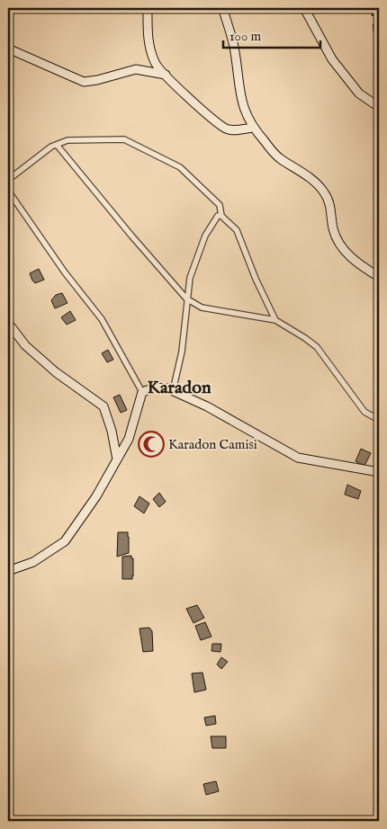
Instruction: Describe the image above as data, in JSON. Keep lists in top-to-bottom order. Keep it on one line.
{"districts":["Karadon"],"places":{"mosque":["Karadon Camisi"]},"scale_bar":"100 m"}
